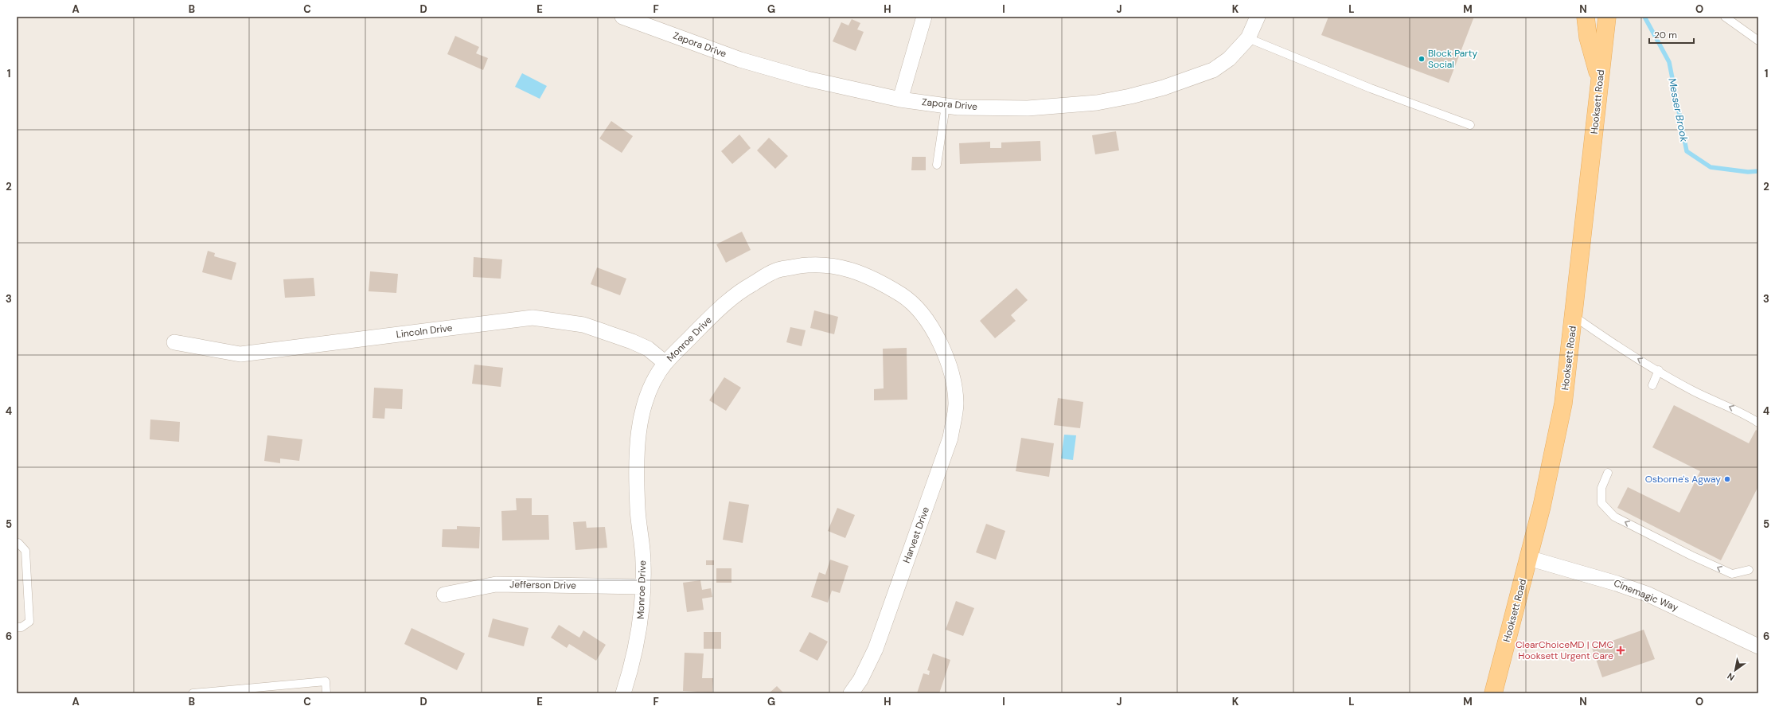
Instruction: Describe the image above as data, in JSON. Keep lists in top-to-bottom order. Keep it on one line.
{"streets":{"main road":["Hooksett Road"],"street":["Zapora Drive","Lincoln Drive","Monroe Drive","Harvest Drive","Jefferson Drive","Cinemagic Way"]},"crossings":[["Hooksett Road","Cinemagic Way"],["Lincoln Drive","Monroe Drive"],["Monroe Drive","Harvest Drive"],["Monroe Drive","Jefferson Drive"]],"water":["Messer Brook"],"places":{"other":["Block Party Social","Osborne's Agway"],"health":["ClearChoiceMD | CMC Hooksett Urgent Care"]},"scale_bar":"20 m","north":"bottom left","grid":{"columns":["A","B","C","D","E","F","G","H","I","J","K","L","M","N","O"],"rows":["1","2","3","4","5","6"]}}
